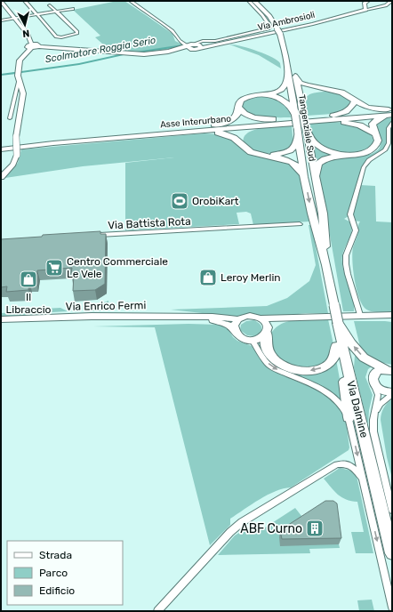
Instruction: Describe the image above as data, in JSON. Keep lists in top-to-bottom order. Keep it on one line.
{"streets":{"highway":["Asse Interurbano","Tangenziale Sud","Via Dalmine"],"street":["Via Ambrosioli","Via Battista Rota","Via Enrico Fermi"]},"crossings":[["Asse Interurbano","Tangenziale Sud"],["Tangenziale Sud","Via Dalmine"]],"water":["Scolmatore Roggia Serio"],"places":{"sports":["OrobiKart"],"supermarket":["Centro Commerciale Le Vele"],"shop":["Leroy Merlin","Il Libraccio"],"building":["ABF Curno"]},"legend":["Strada","Parco","Edificio"],"north":"bottom"}
